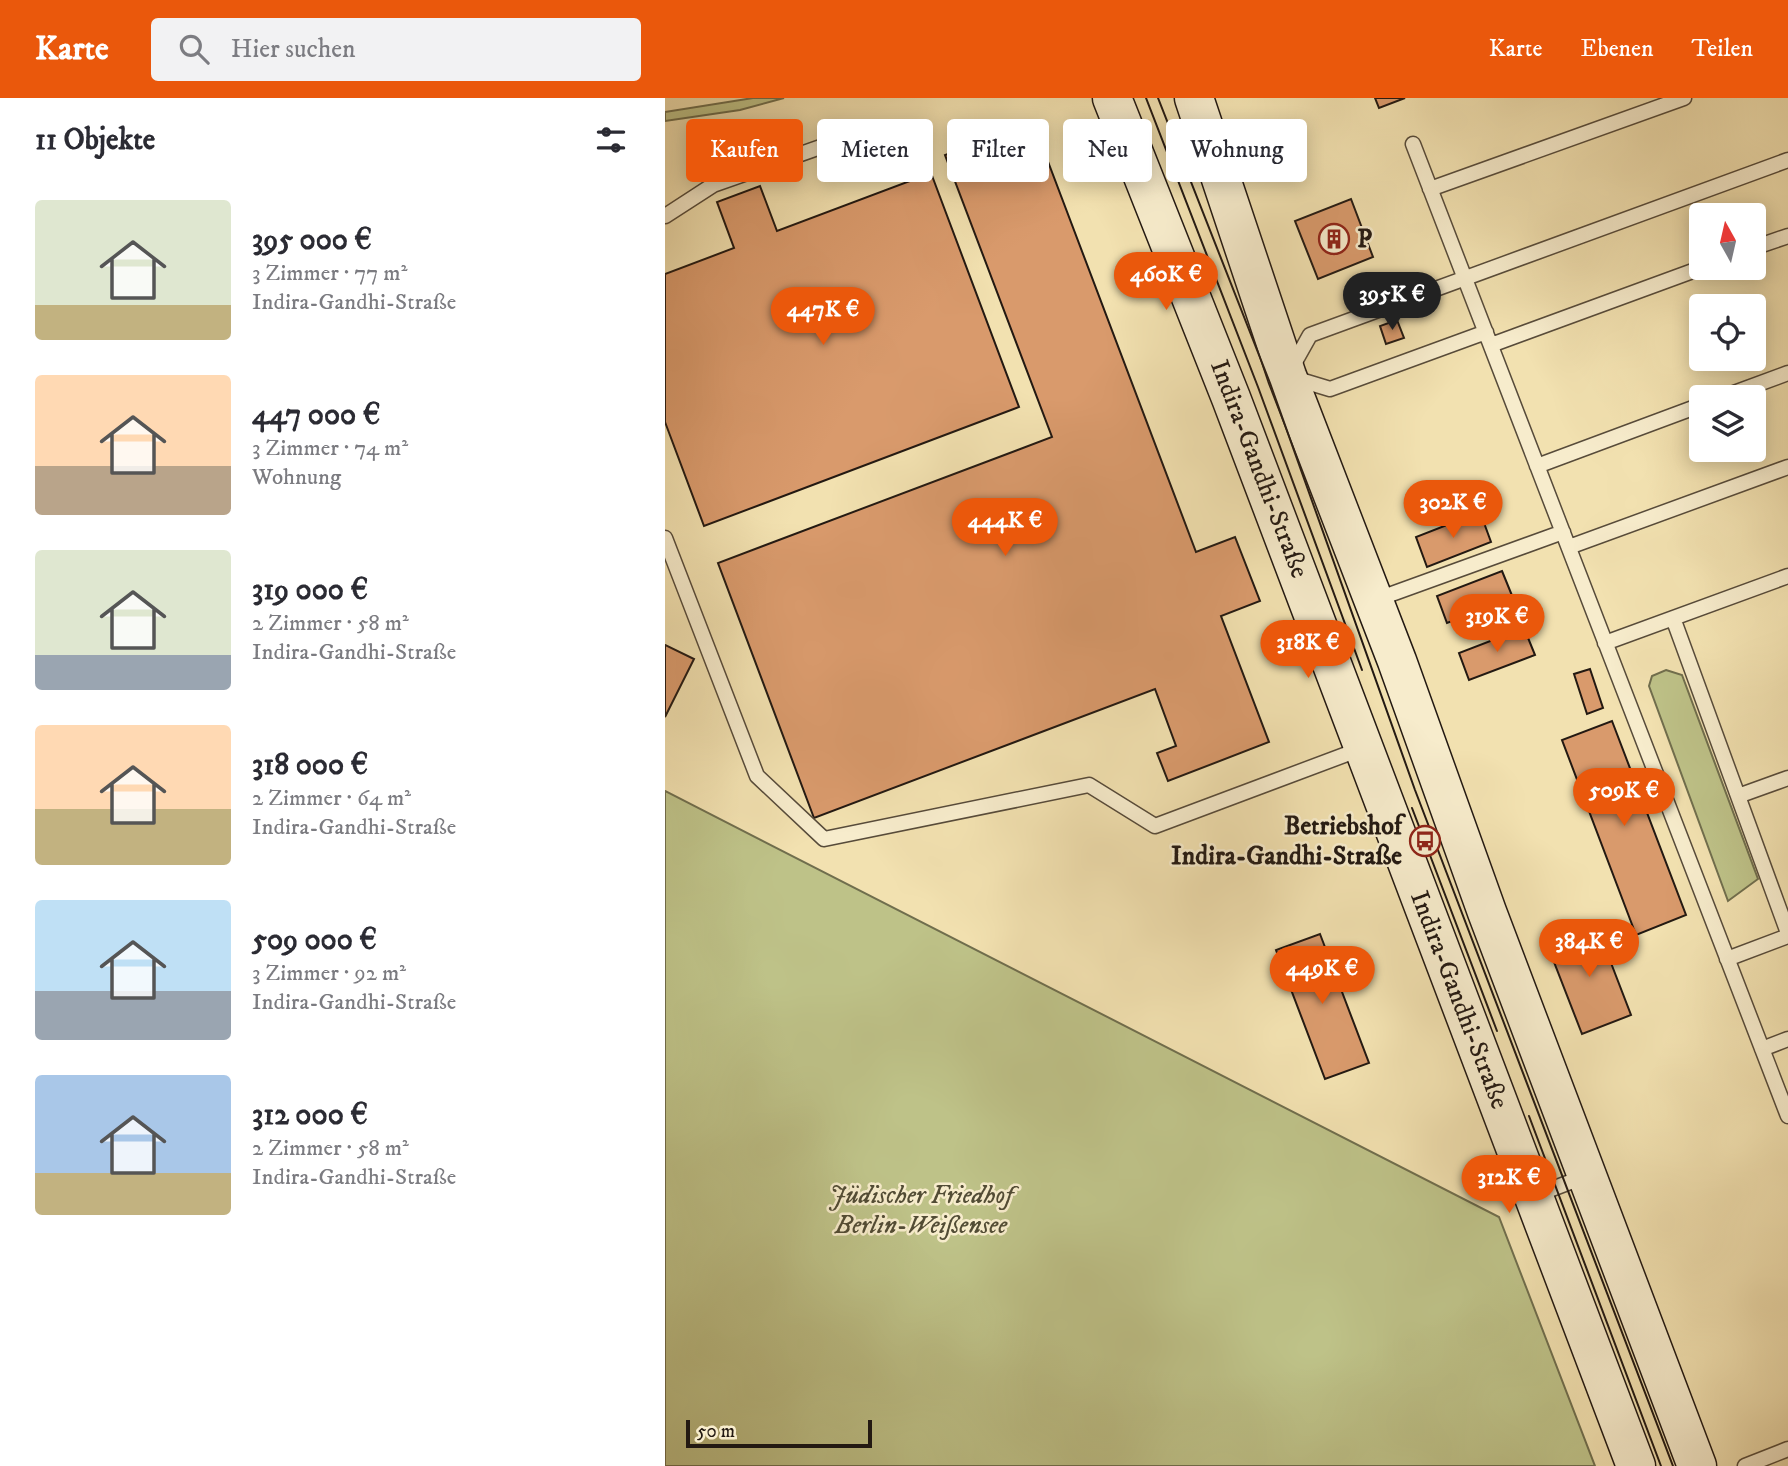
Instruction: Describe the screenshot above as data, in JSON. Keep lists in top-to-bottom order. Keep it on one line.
{"streets":{"main road":["Indira-Gandhi-Straße"]},"parks":["Jüdischer Friedhof Berlin-Weißensee"],"places":{"building":["P"],"bus stop":["Betriebshof Indira-Gandhi-Straße"]},"scale_bar":"50 m","north":"top","page":{"header":"Karte","search":"Hier suchen","nav":["Karte","Ebenen","Teilen"],"heading":"11 Objekte","chip":["Kaufen","Mieten","Filter","Neu","Wohnung"],"list":[{"name":"395 000 €","note":"3 Zimmer · 77 m² · Indira-Gandhi-Straße"},{"name":"447 000 €","note":"3 Zimmer · 74 m² · Wohnung"},{"name":"319 000 €","note":"2 Zimmer · 58 m² · Indira-Gandhi-Straße"},{"name":"318 000 €","note":"2 Zimmer · 64 m² · Indira-Gandhi-Straße"},{"name":"509 000 €","note":"3 Zimmer · 92 m² · Indira-Gandhi-Straße"},{"name":"312 000 €","note":"2 Zimmer · 58 m² · Indira-Gandhi-Straße"}],"price":["460K €","395K €","447K €","302K €","444K €","319K €","318K €","509K €","384K €","449K €","312K €"],"scale":"50 m"}}
